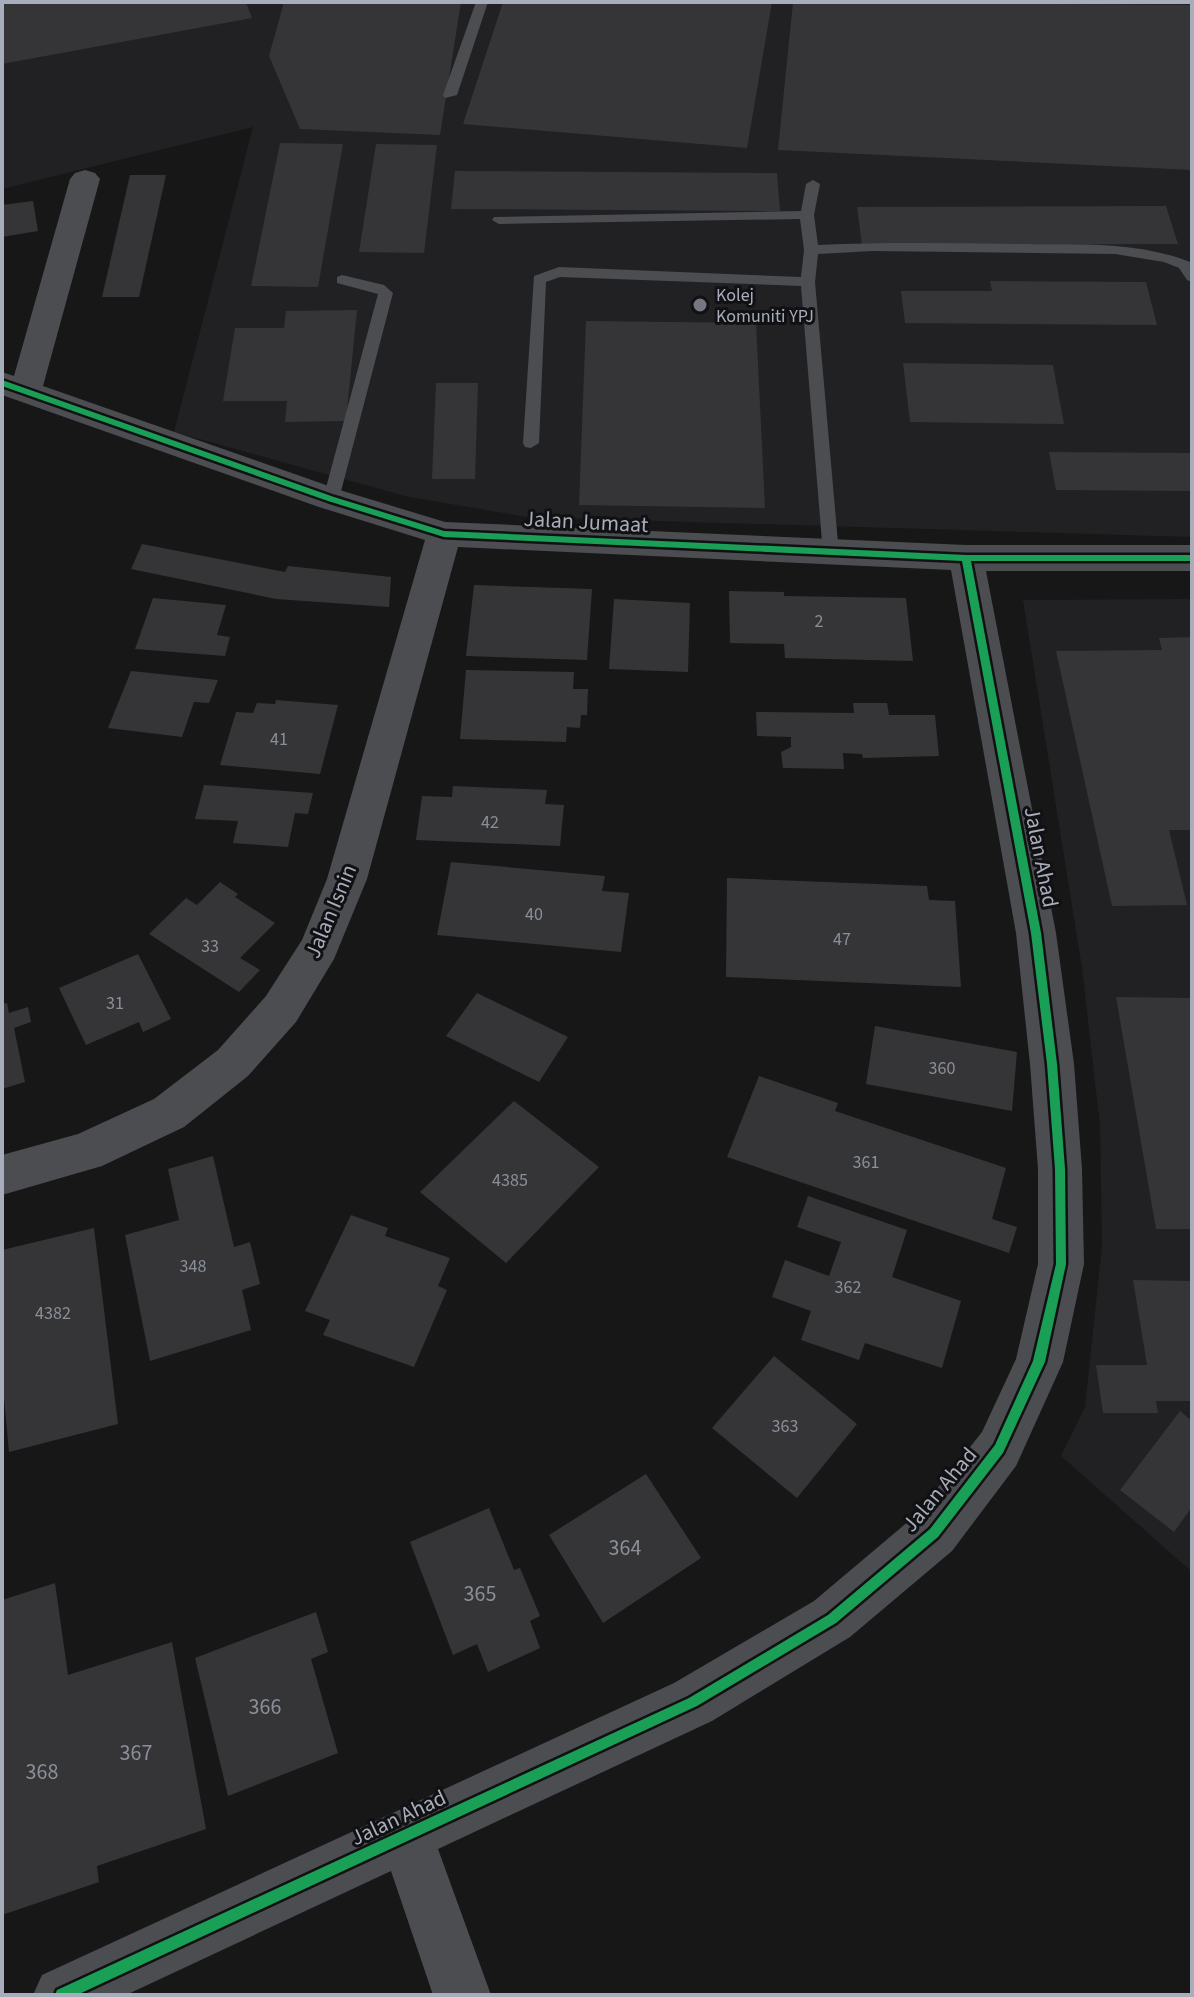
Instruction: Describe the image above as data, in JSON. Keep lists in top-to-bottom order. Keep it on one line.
{"streets":{"street":["Jalan Jumaat","Jalan Ahad","Jalan Isnin"]},"crossings":[["Jalan Jumaat","Jalan Ahad"],["Jalan Jumaat","Jalan Isnin"]],"places":["Kolej Komuniti YPJ"],"house_numbers":["2","41","42","40","47","33","31","360","361","4385","348","362","4382","363","364","365","366","367","368"]}
